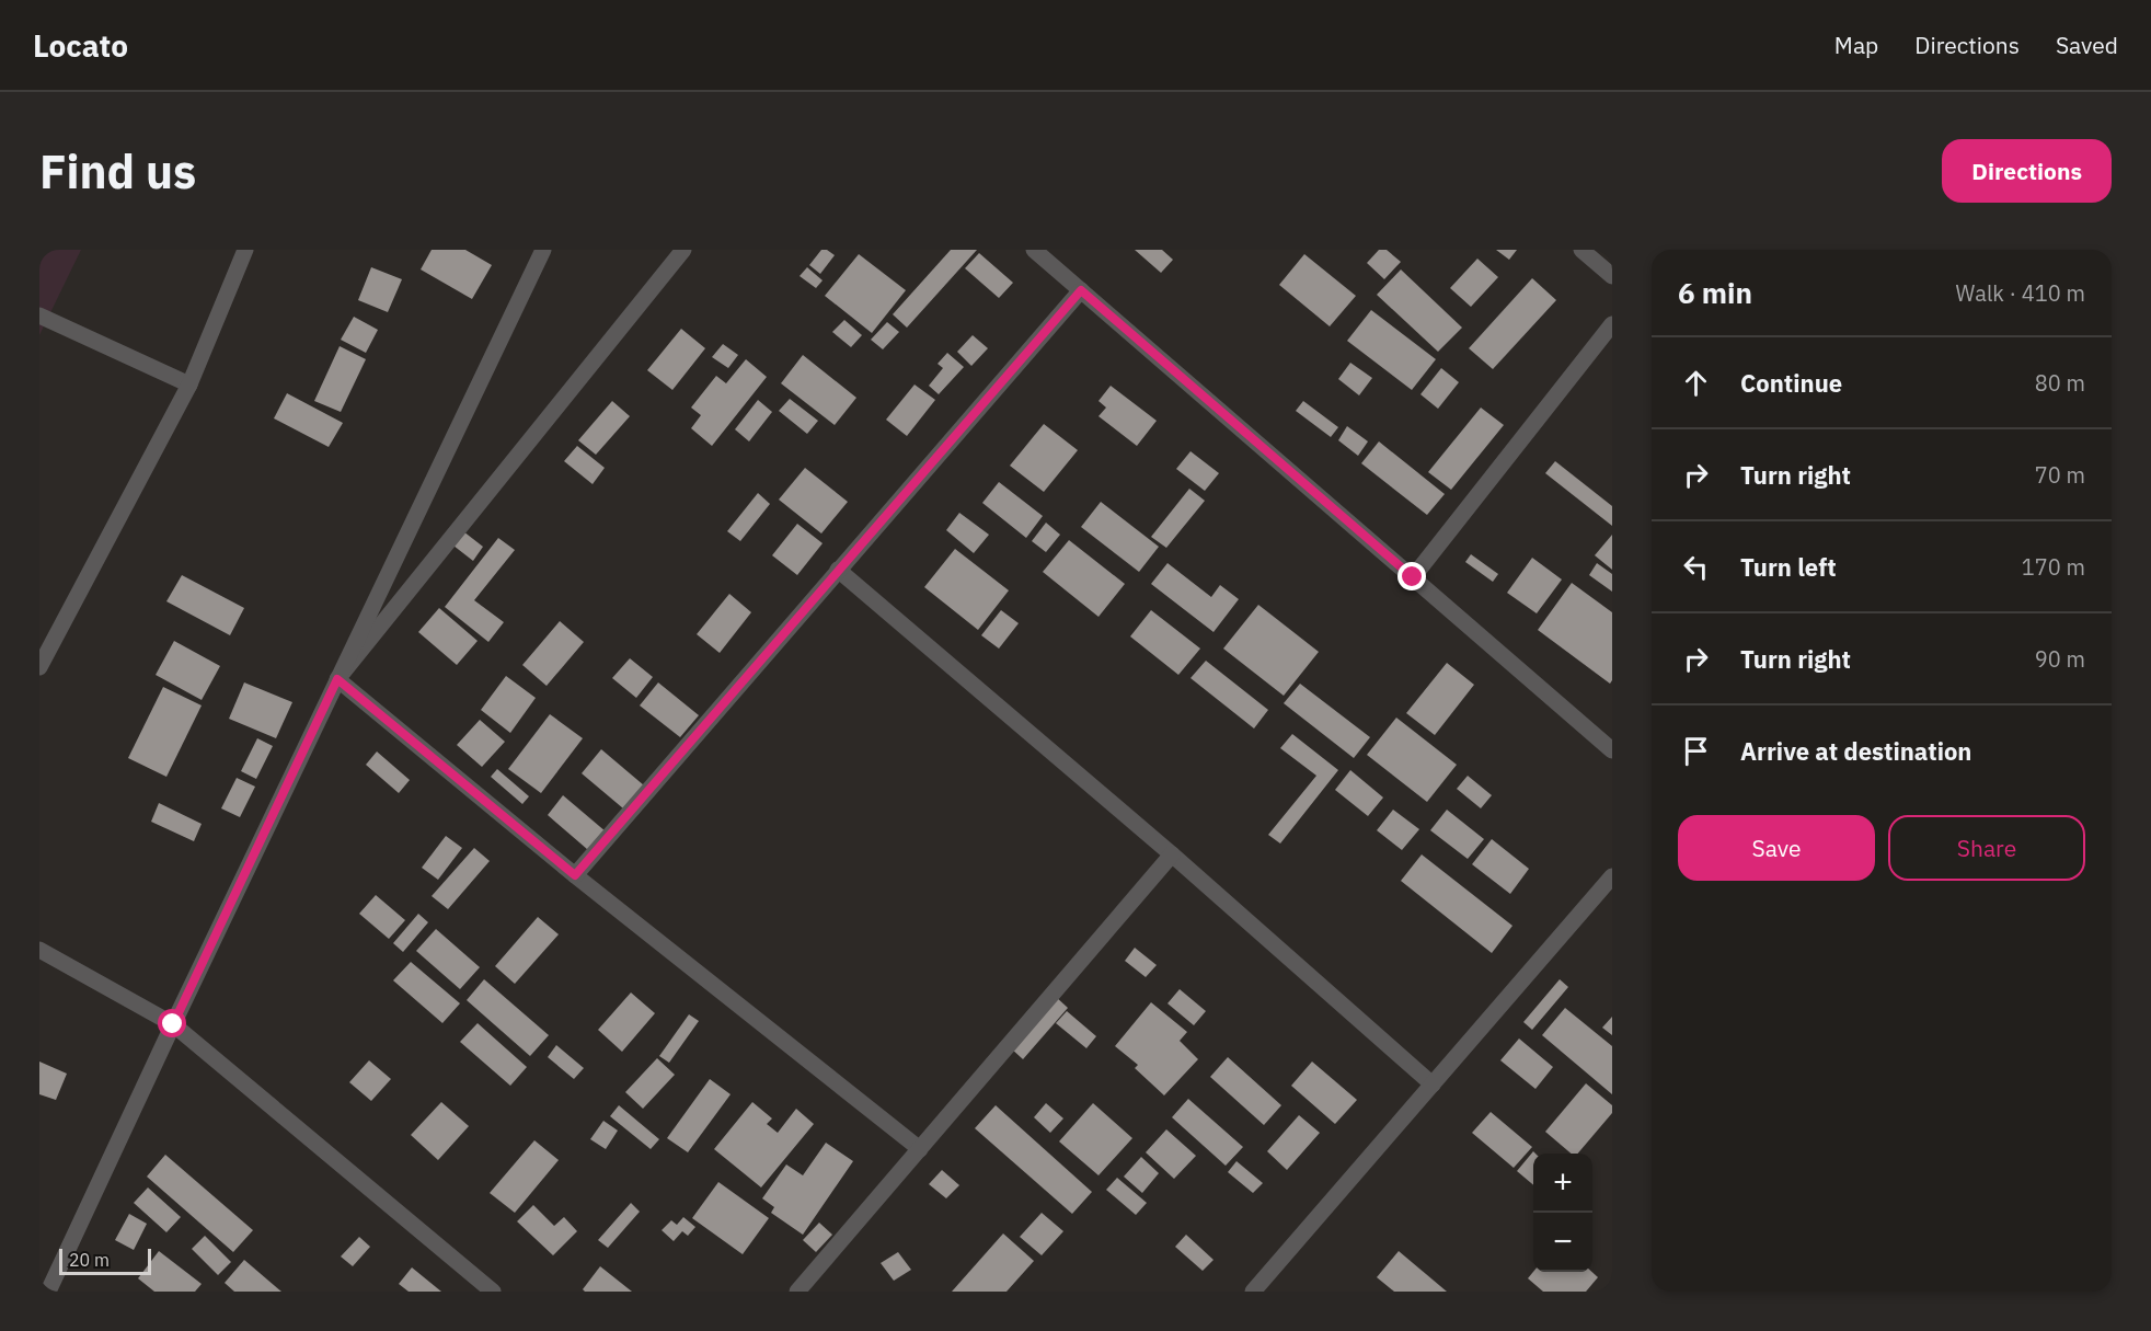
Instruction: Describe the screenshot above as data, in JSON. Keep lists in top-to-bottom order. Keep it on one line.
{"scale_bar":"20 m","page":{"header":"Locato","nav":["Map","Directions","Saved"],"buttons":["Directions",["Save","Share"]],"title":"Find us","heading":["6 min","Walk · 410 m"],"list":[["Continue","80 m"],["Turn right","70 m"],["Turn left","170 m"],["Turn right","90 m"],"Arrive at destination"],"map_buttons":["+","−"],"scale":"20 m"}}
